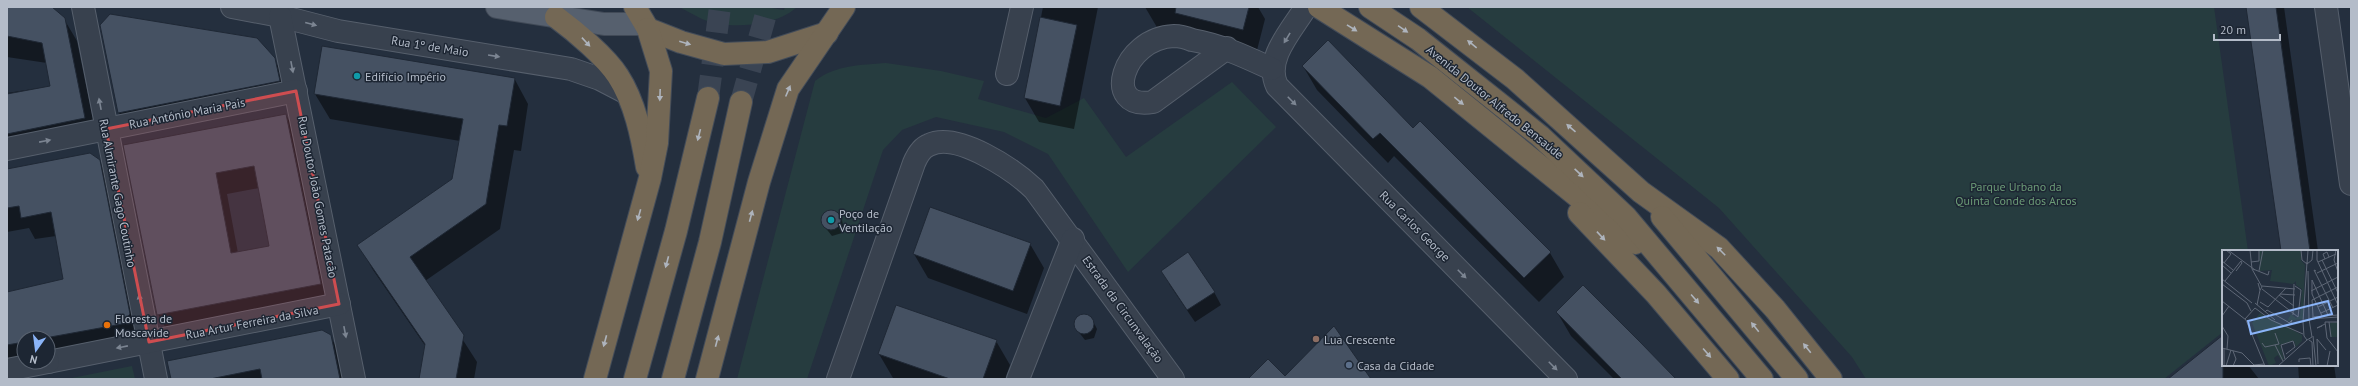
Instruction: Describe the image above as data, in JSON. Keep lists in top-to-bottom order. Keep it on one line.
{"streets":{"highway":["Avenida Doutor Alfredo Bensaúde"],"street":["Rua 1º de Maio","Rua António Maria Pais","Rua Almirante Gago Coutinho","Rua Doutor João Gomes Patacão","Rua Carlos George","Estrada da Circunvalação","Rua Artur Ferreira da Silva"]},"crossings":[["Rua 1º de Maio","Rua Doutor João Gomes Patacão"],["Rua António Maria Pais","Rua Almirante Gago Coutinho"],["Rua António Maria Pais","Rua Doutor João Gomes Patacão"],["Rua Almirante Gago Coutinho","Rua Artur Ferreira da Silva"],["Rua Doutor João Gomes Patacão","Rua Artur Ferreira da Silva"]],"one_way":["Rua 1º de Maio","Rua Almirante Gago Coutinho","Rua Doutor João Gomes Patacão","Rua Carlos George"],"parks":["Parque Urbano da Quinta Conde dos Arcos"],"places":["Edifício Império","Poço de Ventilação","Floresta de Moscavide","Lua Crescente","Casa da Cidade"],"scale_bar":"20 m","north":"bottom"}
